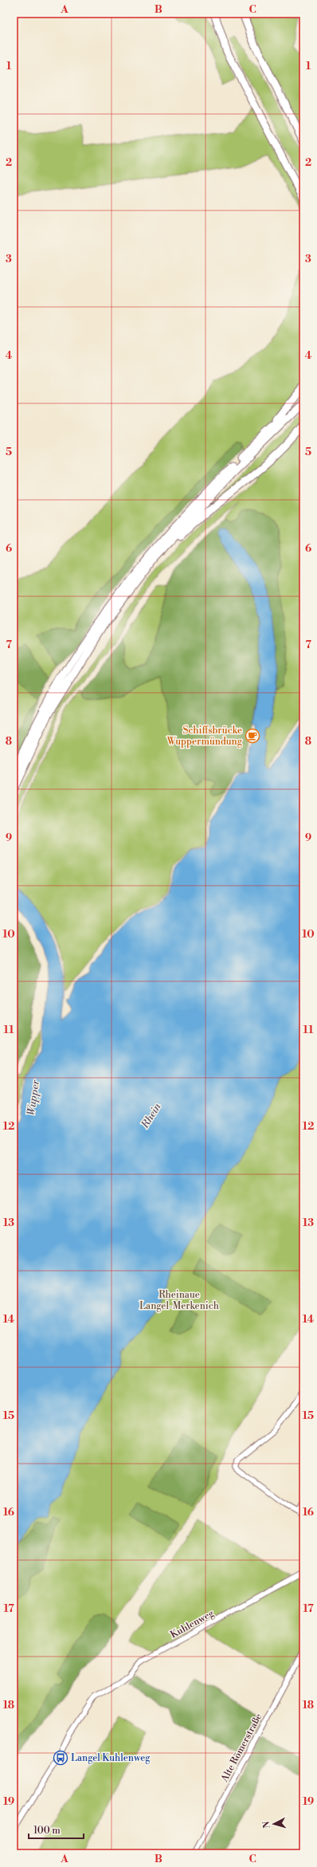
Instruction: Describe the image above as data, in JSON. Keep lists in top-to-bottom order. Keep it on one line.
{"streets":{"street":["Kuhlenweg","Alte Römerstraße"]},"water":["Wupper","Rhein"],"parks":["Rheinaue Langel-Merkenich"],"places":{"cafe":["Schiffsbrücke Wuppermündung"],"bus stop":["Langel Kuhlenweg"]},"scale_bar":"100 m","north":"left","grid":{"columns":["A","B","C"],"rows":["1","2","3","4","5","6","7","8","9","10","11","12","13","14","15","16","17","18","19"]}}
